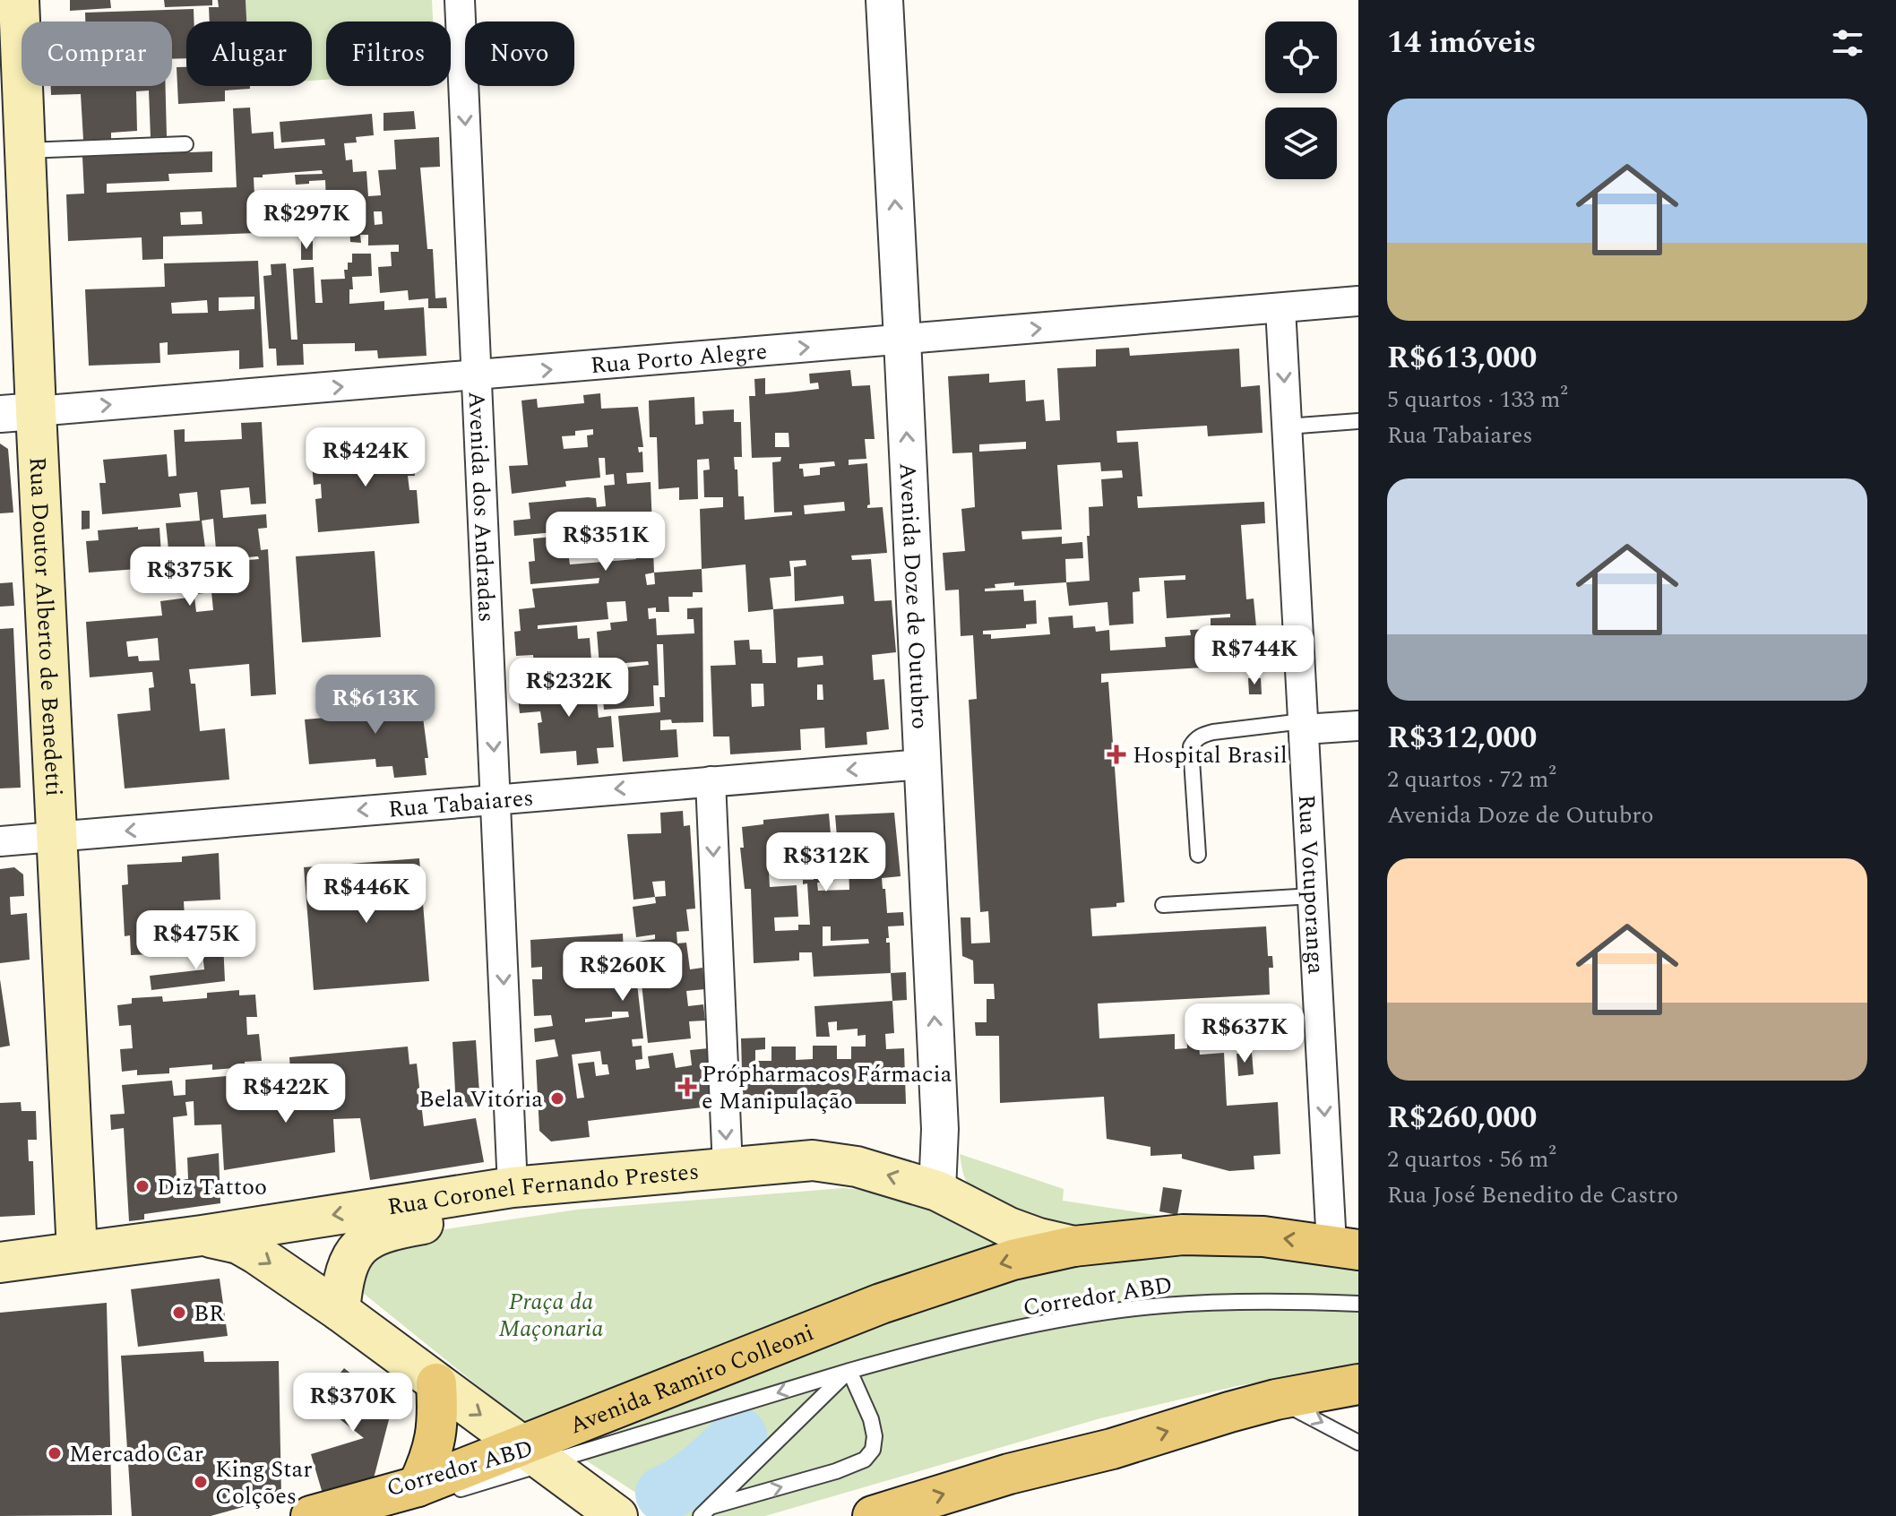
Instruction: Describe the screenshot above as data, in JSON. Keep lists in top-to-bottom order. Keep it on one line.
{"streets":{"main road":["Rua Doutor Alberto de Benedetti","Rua Coronel Fernando Prestes","Avenida Ramiro Colleoni"],"street":["Rua Porto Alegre","Avenida dos Andradas","Avenida Doze de Outubro","Rua Tabaiares","Rua Votuporanga"],"lane":["Corredor ABD"]},"crossings":[["Rua Porto Alegre","Avenida dos Andradas"],["Rua Porto Alegre","Avenida Doze de Outubro"],["Rua Porto Alegre","Rua Doutor Alberto de Benedetti"],["Rua Porto Alegre","Rua Votuporanga"],["Avenida dos Andradas","Rua Tabaiares"],["Avenida dos Andradas","Rua Coronel Fernando Prestes"],["Avenida Doze de Outubro","Rua Tabaiares"],["Avenida Doze de Outubro","Rua Coronel Fernando Prestes"],["Rua Doutor Alberto de Benedetti","Rua Tabaiares"],["Rua Doutor Alberto de Benedetti","Rua Coronel Fernando Prestes"],["Rua Votuporanga","Avenida Ramiro Colleoni"],["Rua Coronel Fernando Prestes","Avenida Ramiro Colleoni"],["Corredor ABD","Avenida Ramiro Colleoni"]],"one_way":["Rua Porto Alegre","Rua Tabaiares","Rua Votuporanga","Rua Coronel Fernando Prestes"],"parks":["Praça da Maçonaria"],"places":{"health":["Hospital Brasil","Própharmacos Fármacia e Manipulação"],"other":["Bela Vitória","Diz Tattoo","BR","Mercado Car","King Star Colções"]},"page":{"heading":"14 imóveis","chip":["Comprar","Alugar","Filtros","Novo"],"list":[{"name":"R$613,000","note":"5 quartos · 133 m² · Rua Tabaiares"},{"name":"R$312,000","note":"2 quartos · 72 m² · Avenida Doze de Outubro"},{"name":"R$260,000","note":"2 quartos · 56 m² · Rua José Benedito de Castro"}],"price":["R$297K","R$424K","R$351K","R$375K","R$744K","R$232K","R$613K","R$312K","R$446K","R$475K","R$260K","R$637K","R$422K","R$370K"]}}
